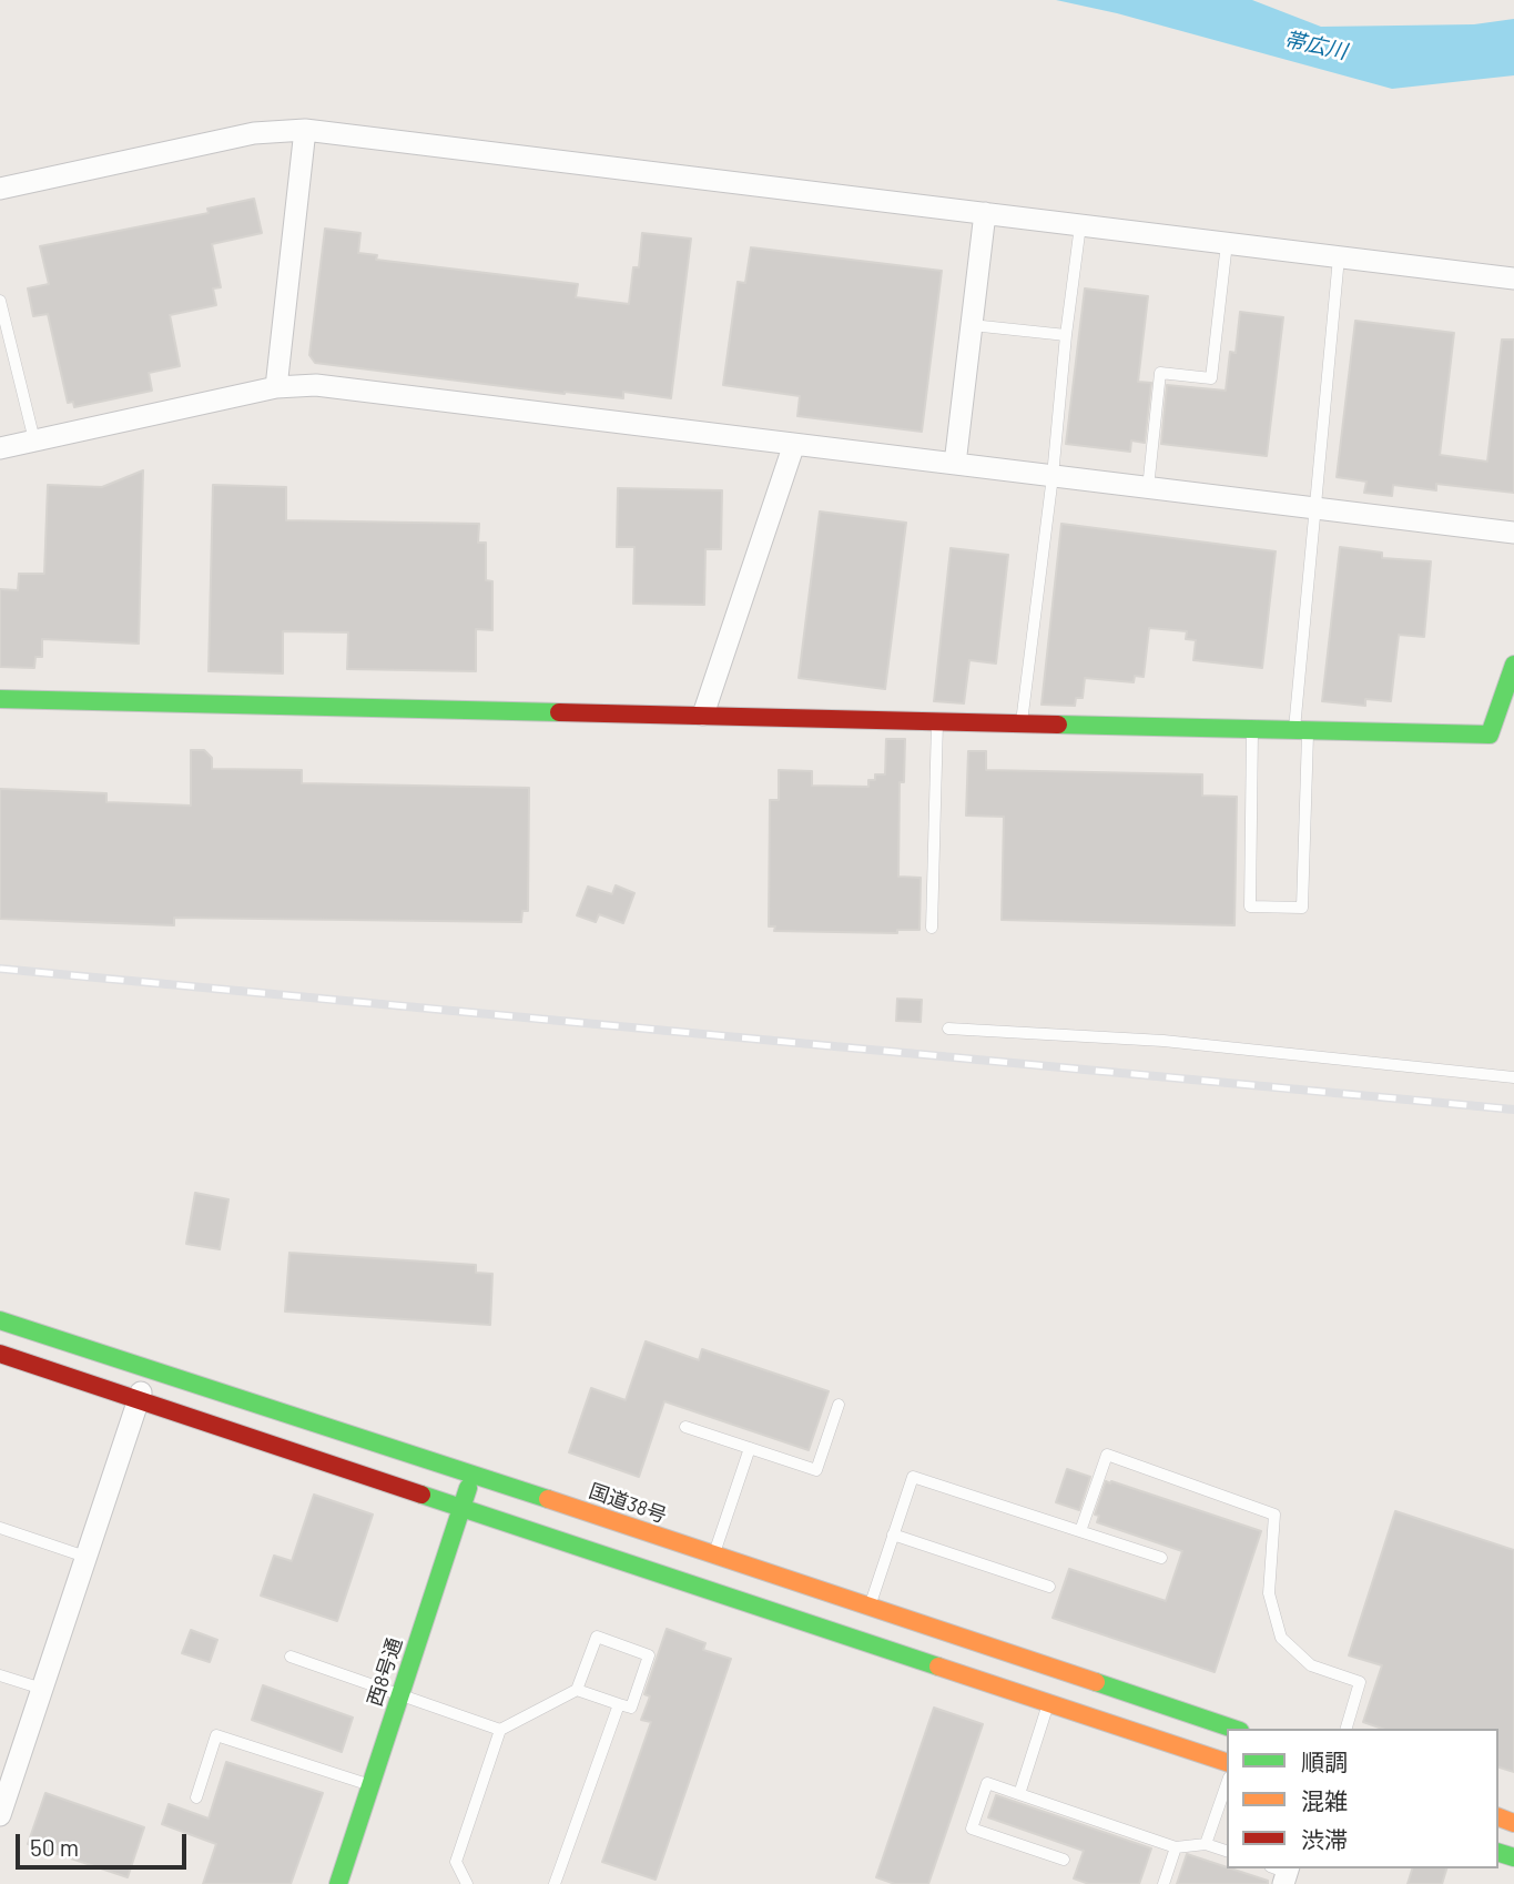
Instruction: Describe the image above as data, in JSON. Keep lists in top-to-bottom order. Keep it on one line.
{"streets":{"main road":["国道38号","西8号通"]},"crossings":[["国道38号","西8号通"]],"water":["帯広川"],"legend":["順調","混雑","渋滞"],"scale_bar":"50 m"}
